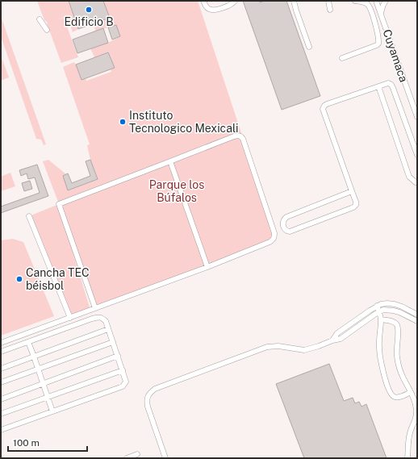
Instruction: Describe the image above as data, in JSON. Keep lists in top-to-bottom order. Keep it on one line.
{"streets":{"street":["Cuyamaca"]},"parks":["Parque los Búfalos"],"places":["Edificio B","Instituto Tecnologico Mexicali","Cancha TEC béisbol"],"scale_bar":"100 m"}
